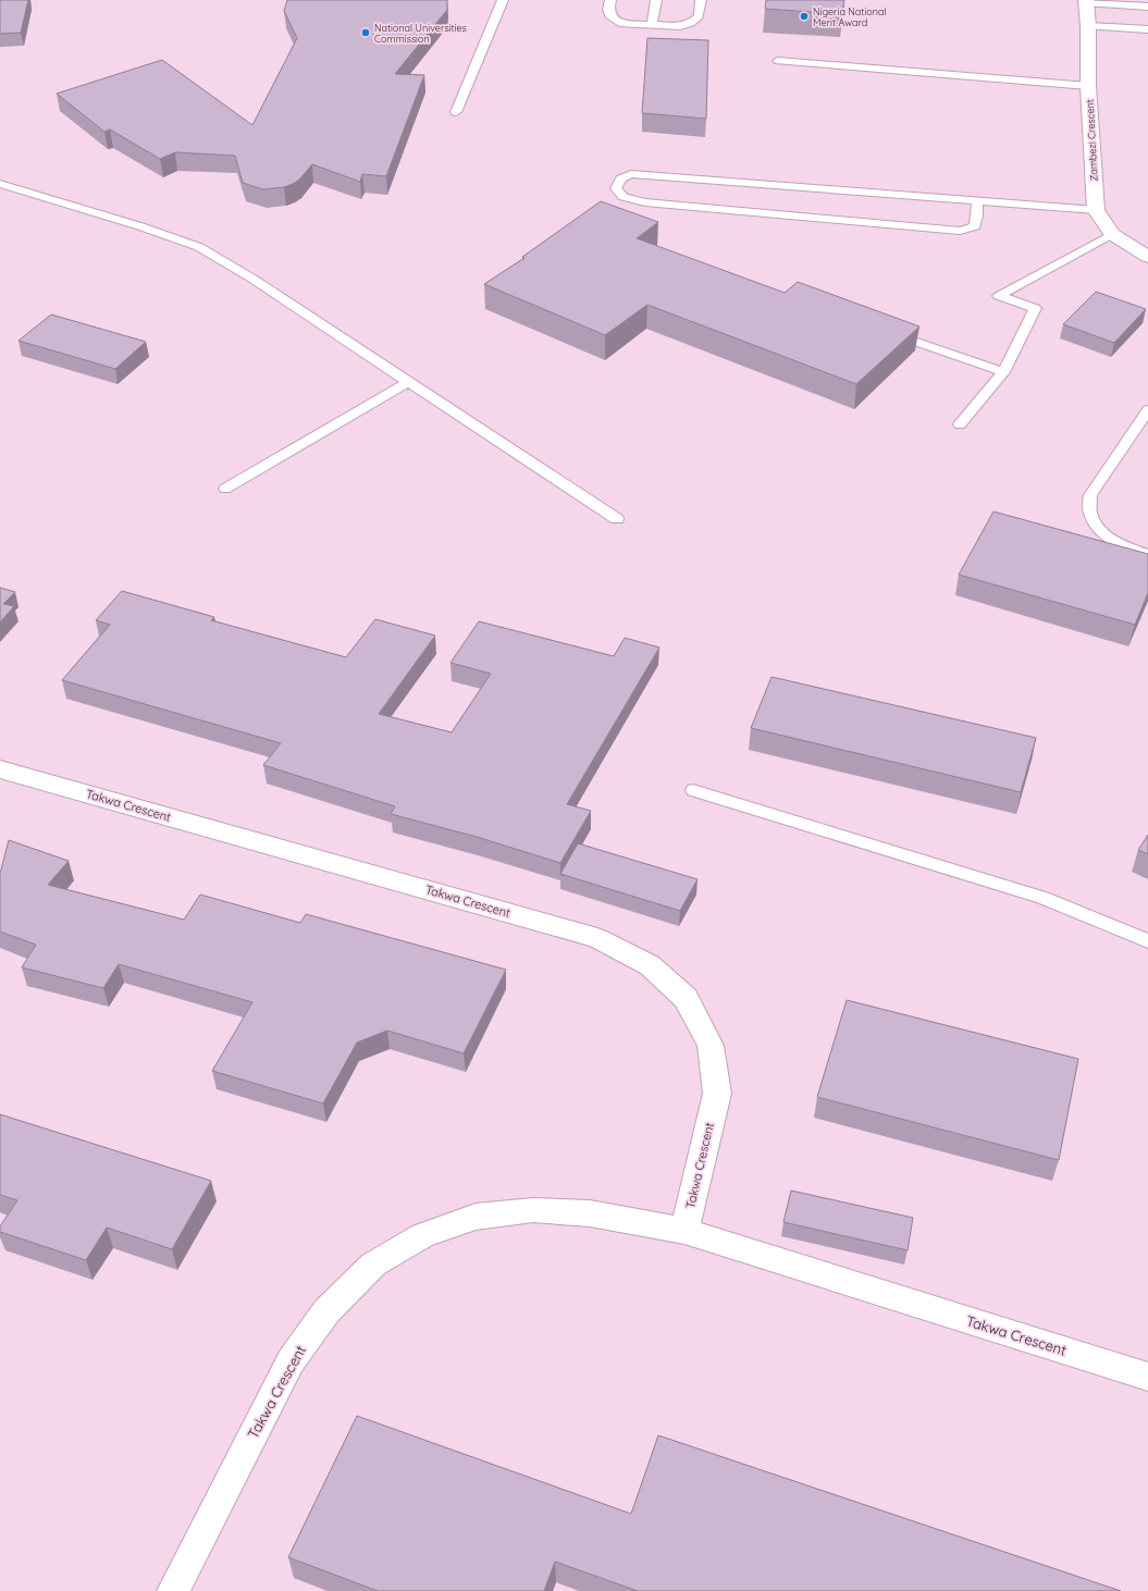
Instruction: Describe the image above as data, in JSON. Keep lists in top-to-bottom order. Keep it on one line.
{"streets":{"street":["Zambezi Crescent","Takwa Crescent"]},"places":["Nigeria National Merit Award","National Universities Commission"]}
